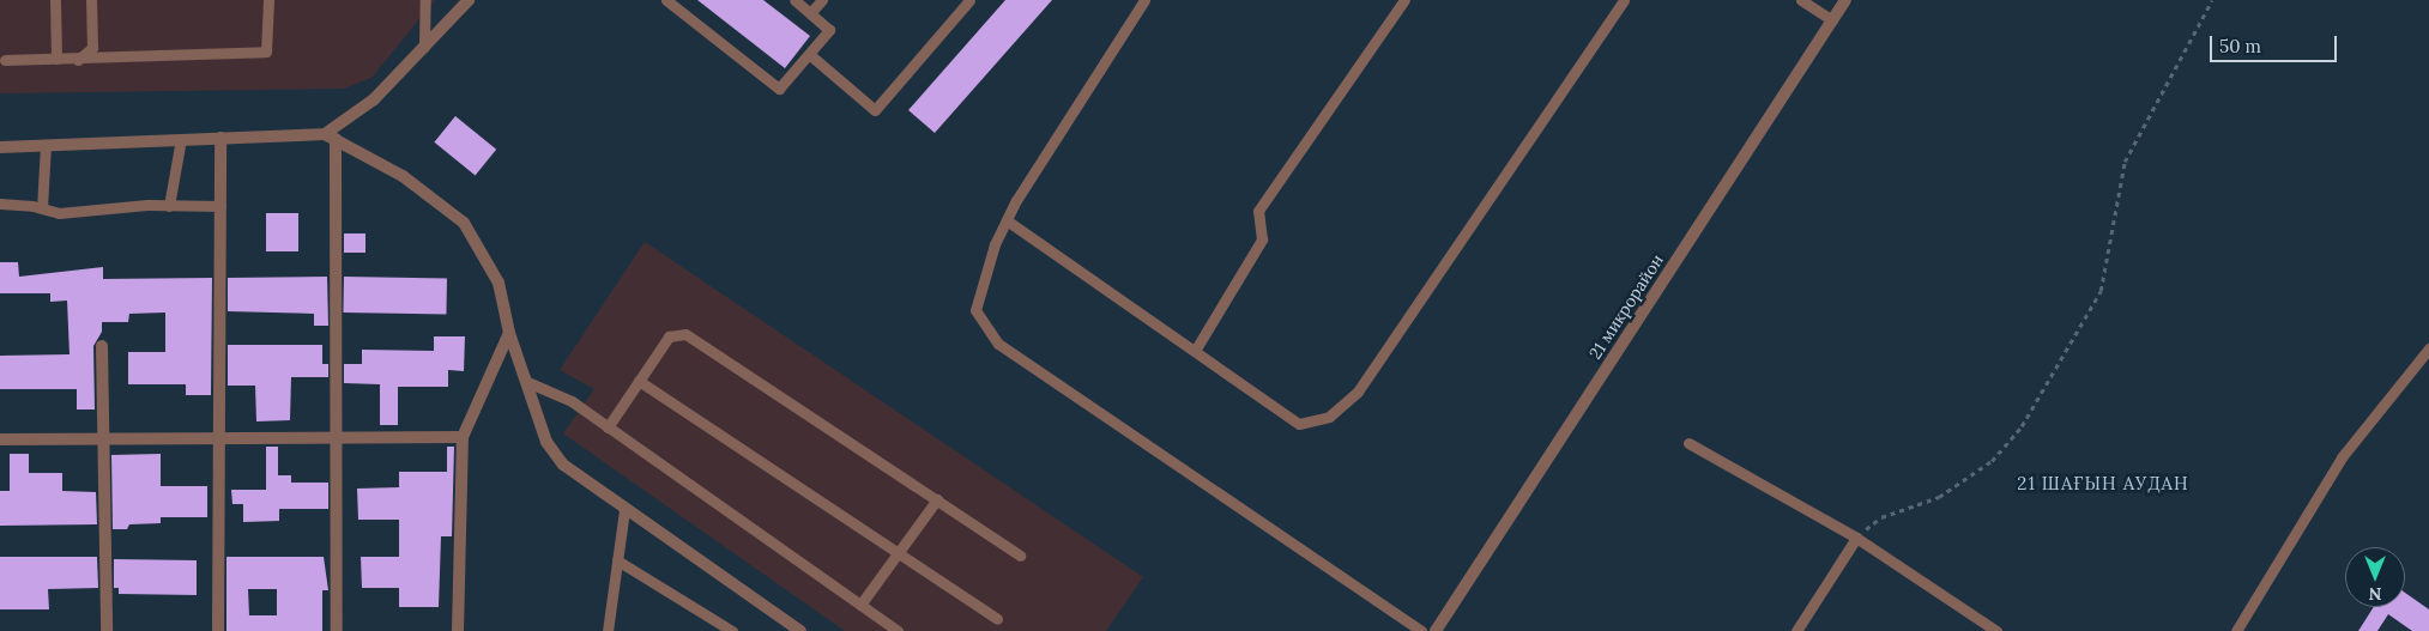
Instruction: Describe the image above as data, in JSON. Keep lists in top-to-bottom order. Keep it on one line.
{"streets":{"street":["21 микрорайон"]},"districts":["21 ШАҒЫН АУДАН"],"scale_bar":"50 m","north":"bottom"}
